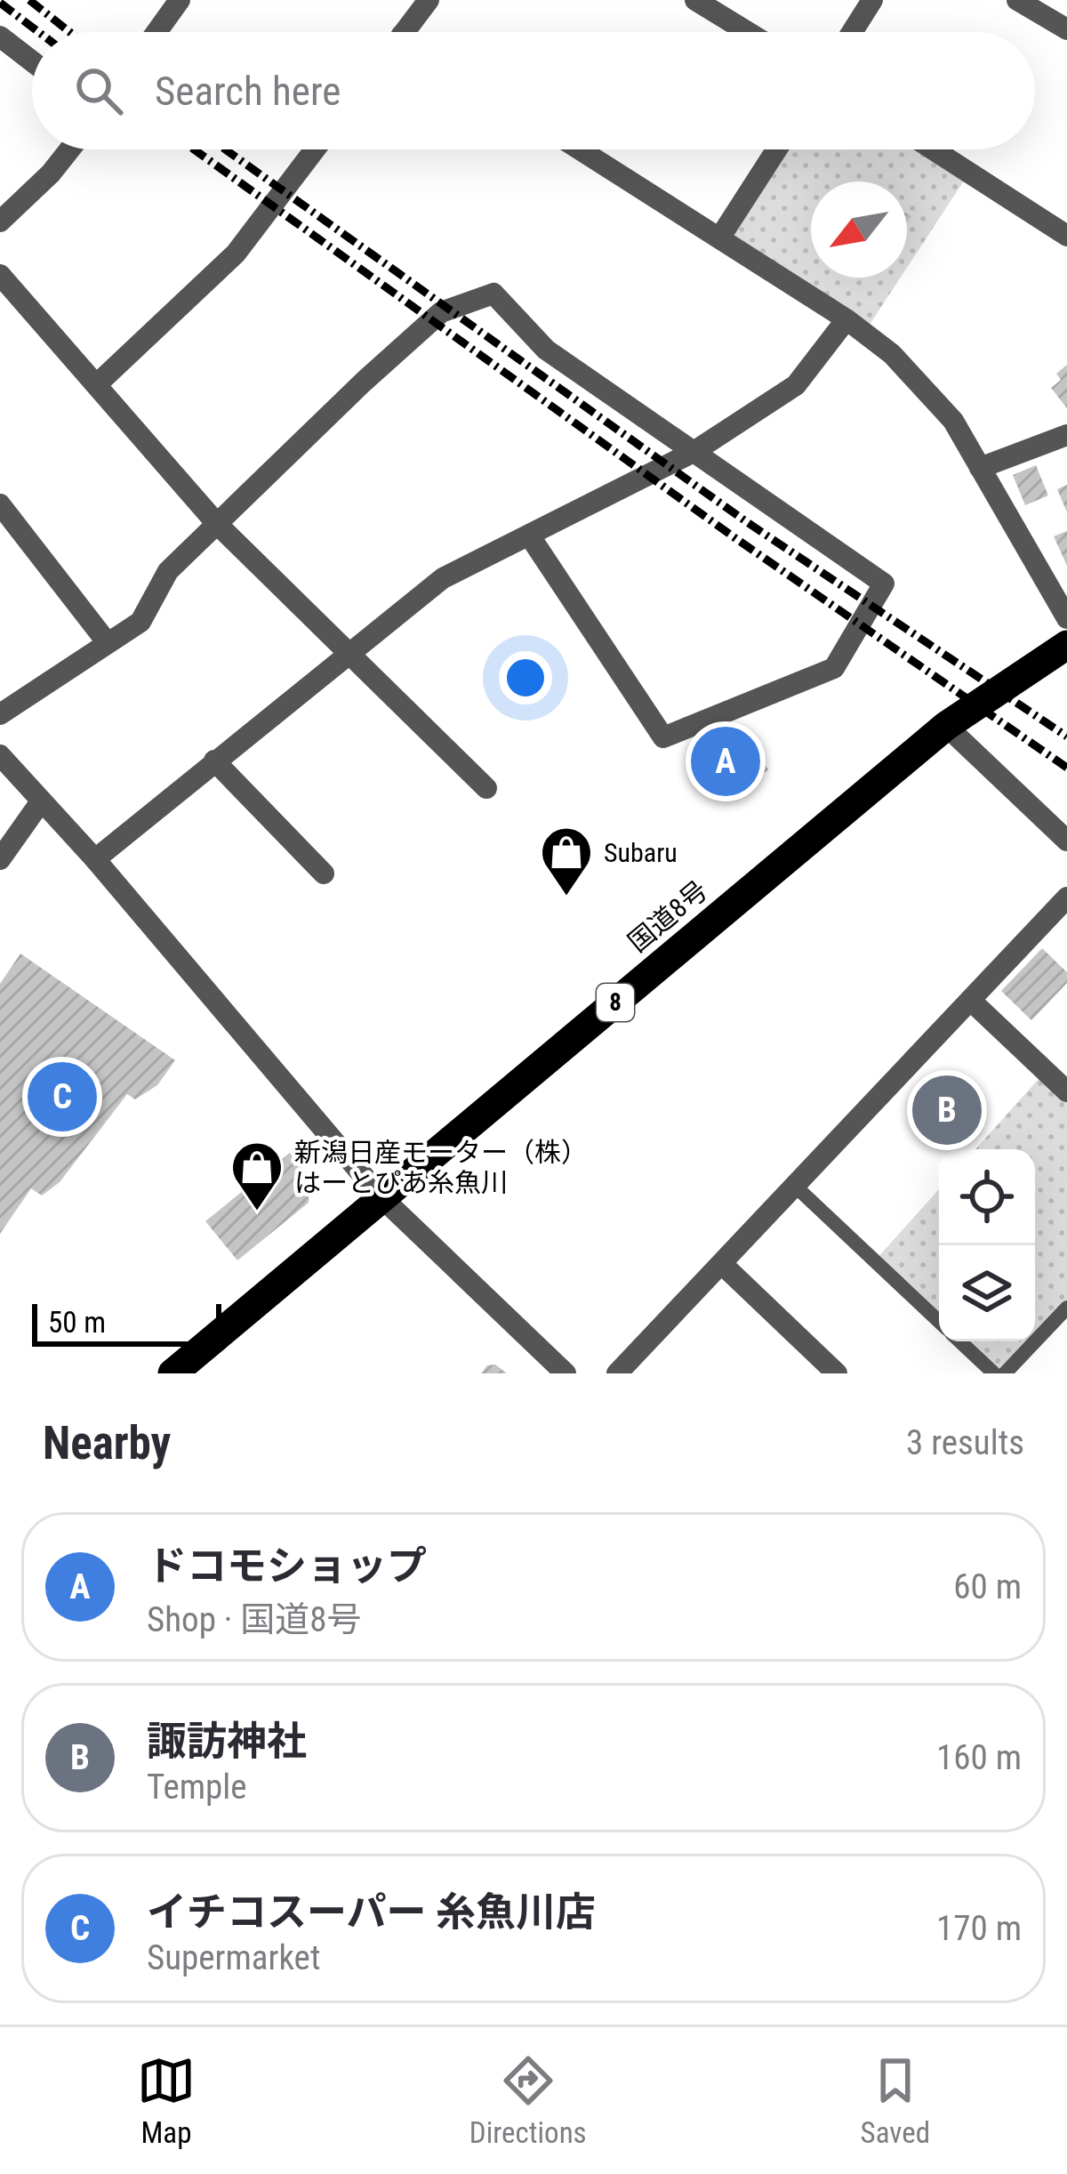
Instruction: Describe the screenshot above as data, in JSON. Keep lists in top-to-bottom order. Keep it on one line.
{"streets":{"highway":["国道8号","8"]},"places":{"shop":["Subaru","新潟日産モーター（株） はーとぴあ糸魚川"]},"scale_bar":"50 m","north":"bottom left","page":{"search":"Search here","pins":["A","C","B"],"scale":"50 m","heading":["Nearby","3 results"],"list":[{"mark":"A","name":"ドコモショップ","note":"Shop · 国道8号","value":"60 m"},{"mark":"B","name":"諏訪神社","note":"Temple","value":"160 m"},{"mark":"C","name":"イチコスーパー 糸魚川店","note":"Supermarket","value":"170 m"}],"nav":["Map","Directions","Saved"]}}
